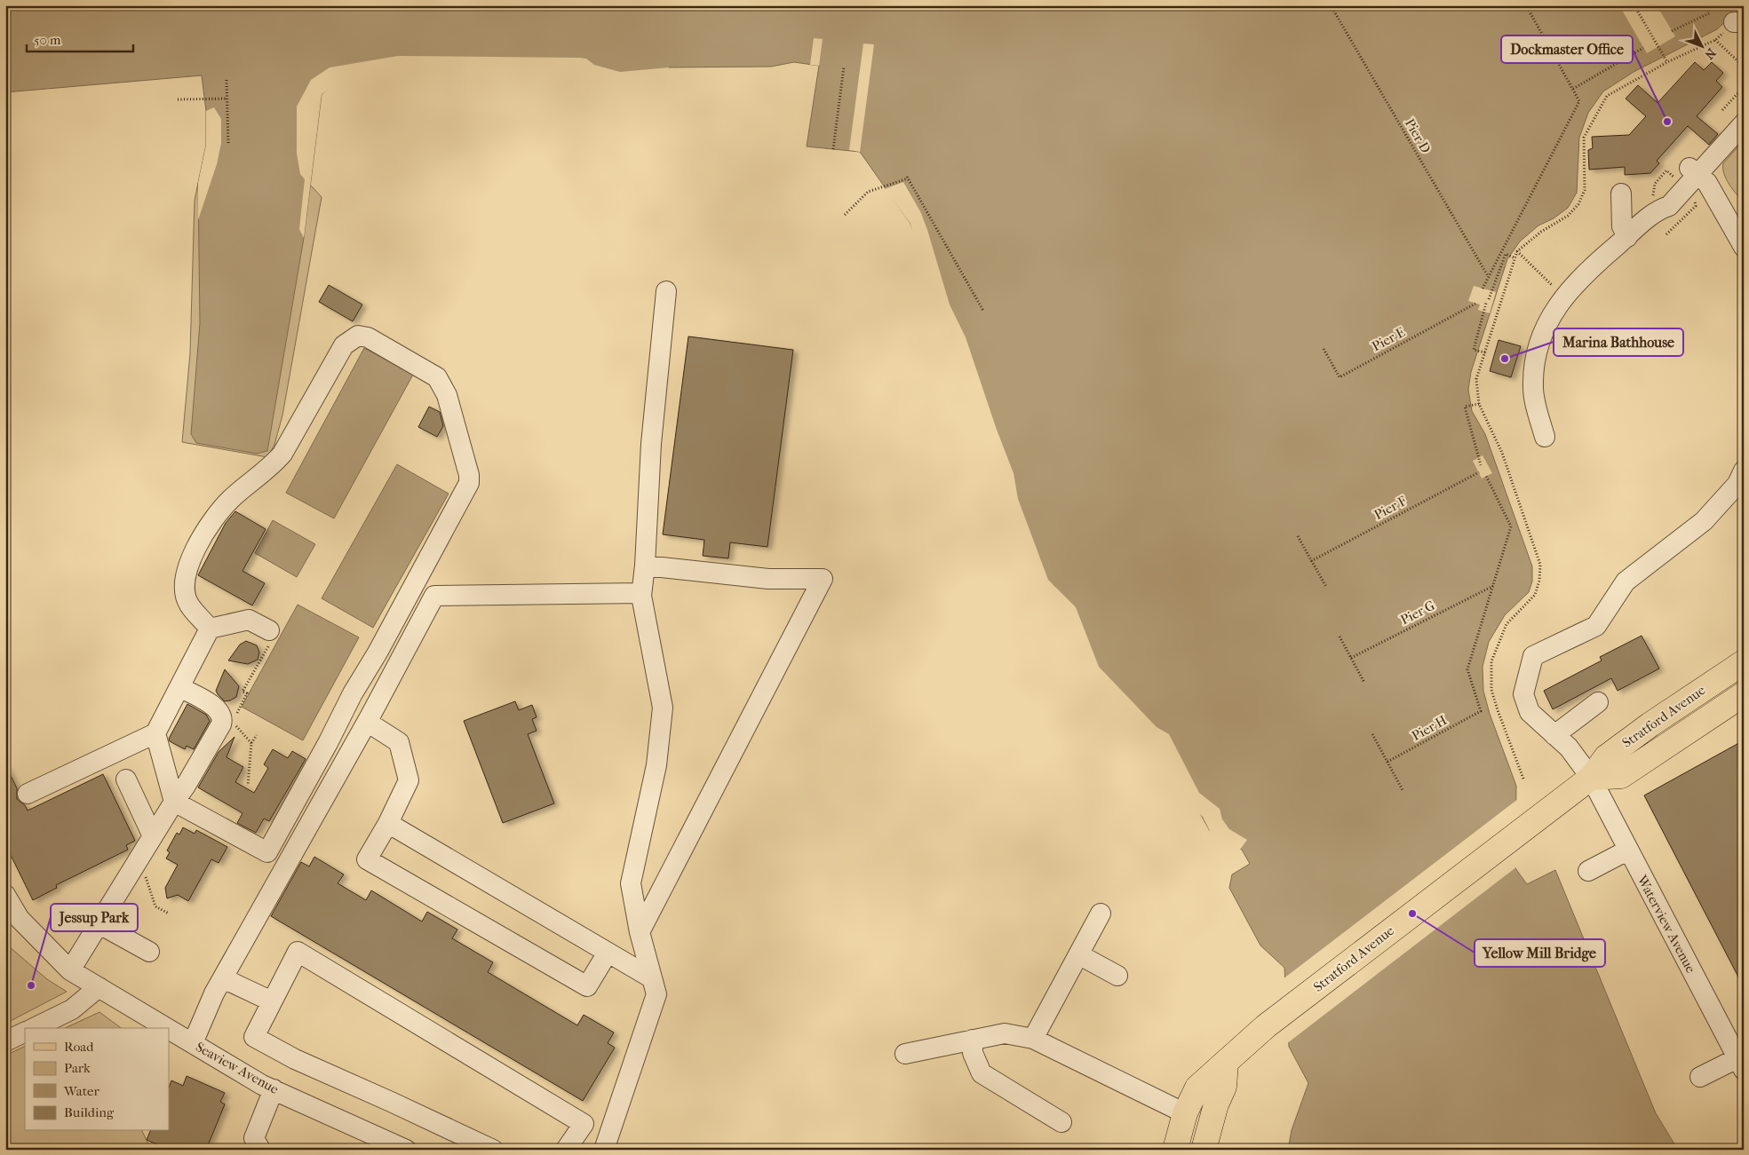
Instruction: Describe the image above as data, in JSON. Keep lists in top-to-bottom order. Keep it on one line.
{"streets":{"main road":["Stratford Avenue"],"street":["Waterview Avenue","Seaview Avenue"],"path":["Pier D","Pier E","Pier F","Pier G","Pier H"]},"crossings":[["Pier G","Pier H"],["Stratford Avenue","Waterview Avenue"]],"places":["Dockmaster Office","Marina Bathhouse","Yellow Mill Bridge","Jessup Park"],"legend":["Road","Park","Water","Building"],"scale_bar":"50 m","north":"bottom right"}
